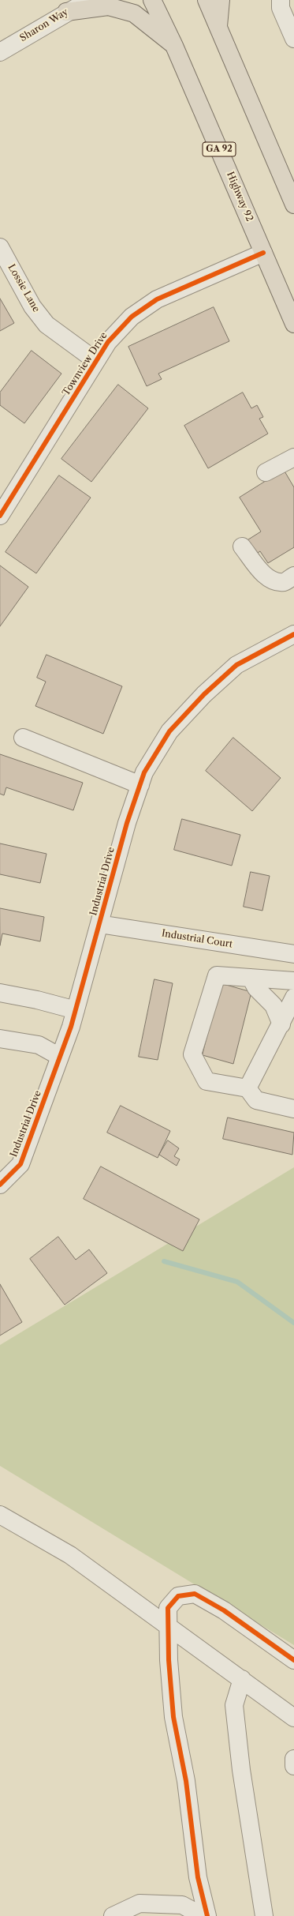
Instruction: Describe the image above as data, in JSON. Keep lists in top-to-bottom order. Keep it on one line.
{"streets":{"main road":["GA 92","Highway 92"],"street":["Sharon Way","Lossie Lane","Townview Drive","Industrial Drive","Industrial Court"]},"crossings":[["Highway 92","Townview Drive"],["Lossie Lane","Townview Drive"],["Industrial Drive","Industrial Court"]]}
